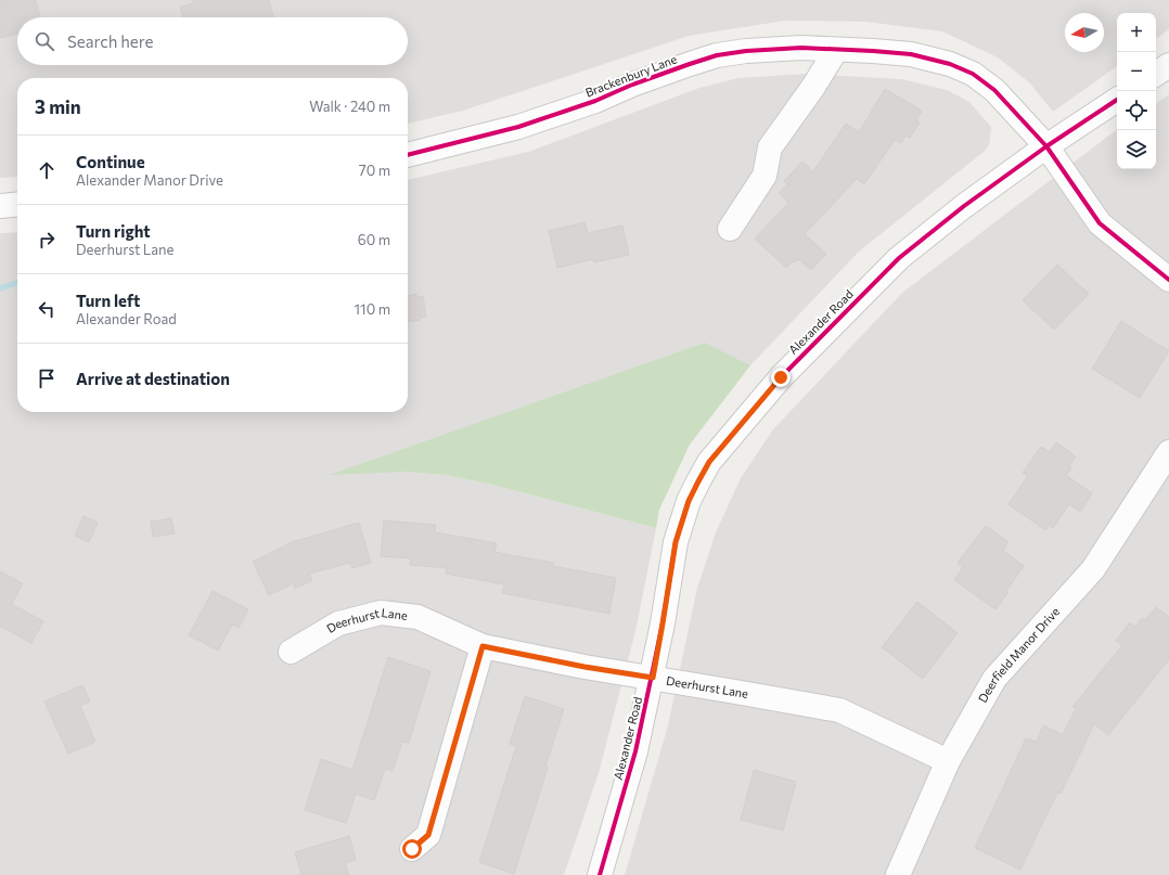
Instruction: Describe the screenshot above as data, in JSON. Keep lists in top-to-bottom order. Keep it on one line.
{"streets":{"street":["Brackenbury Lane","Alexander Road","Deerhurst Lane","Deerfield Manor Drive"]},"crossings":[["Brackenbury Lane","Alexander Road"],["Alexander Road","Deerhurst Lane"],["Deerhurst Lane","Deerfield Manor Drive"]],"north":"left","page":{"map_buttons":["+","−"],"search":"Search here","heading":["3 min","Walk · 240 m"],"list":[["Continue","Alexander Manor Drive","70 m"],["Turn right","Deerhurst Lane","60 m"],["Turn left","Alexander Road","110 m"],"Arrive at destination"]}}
